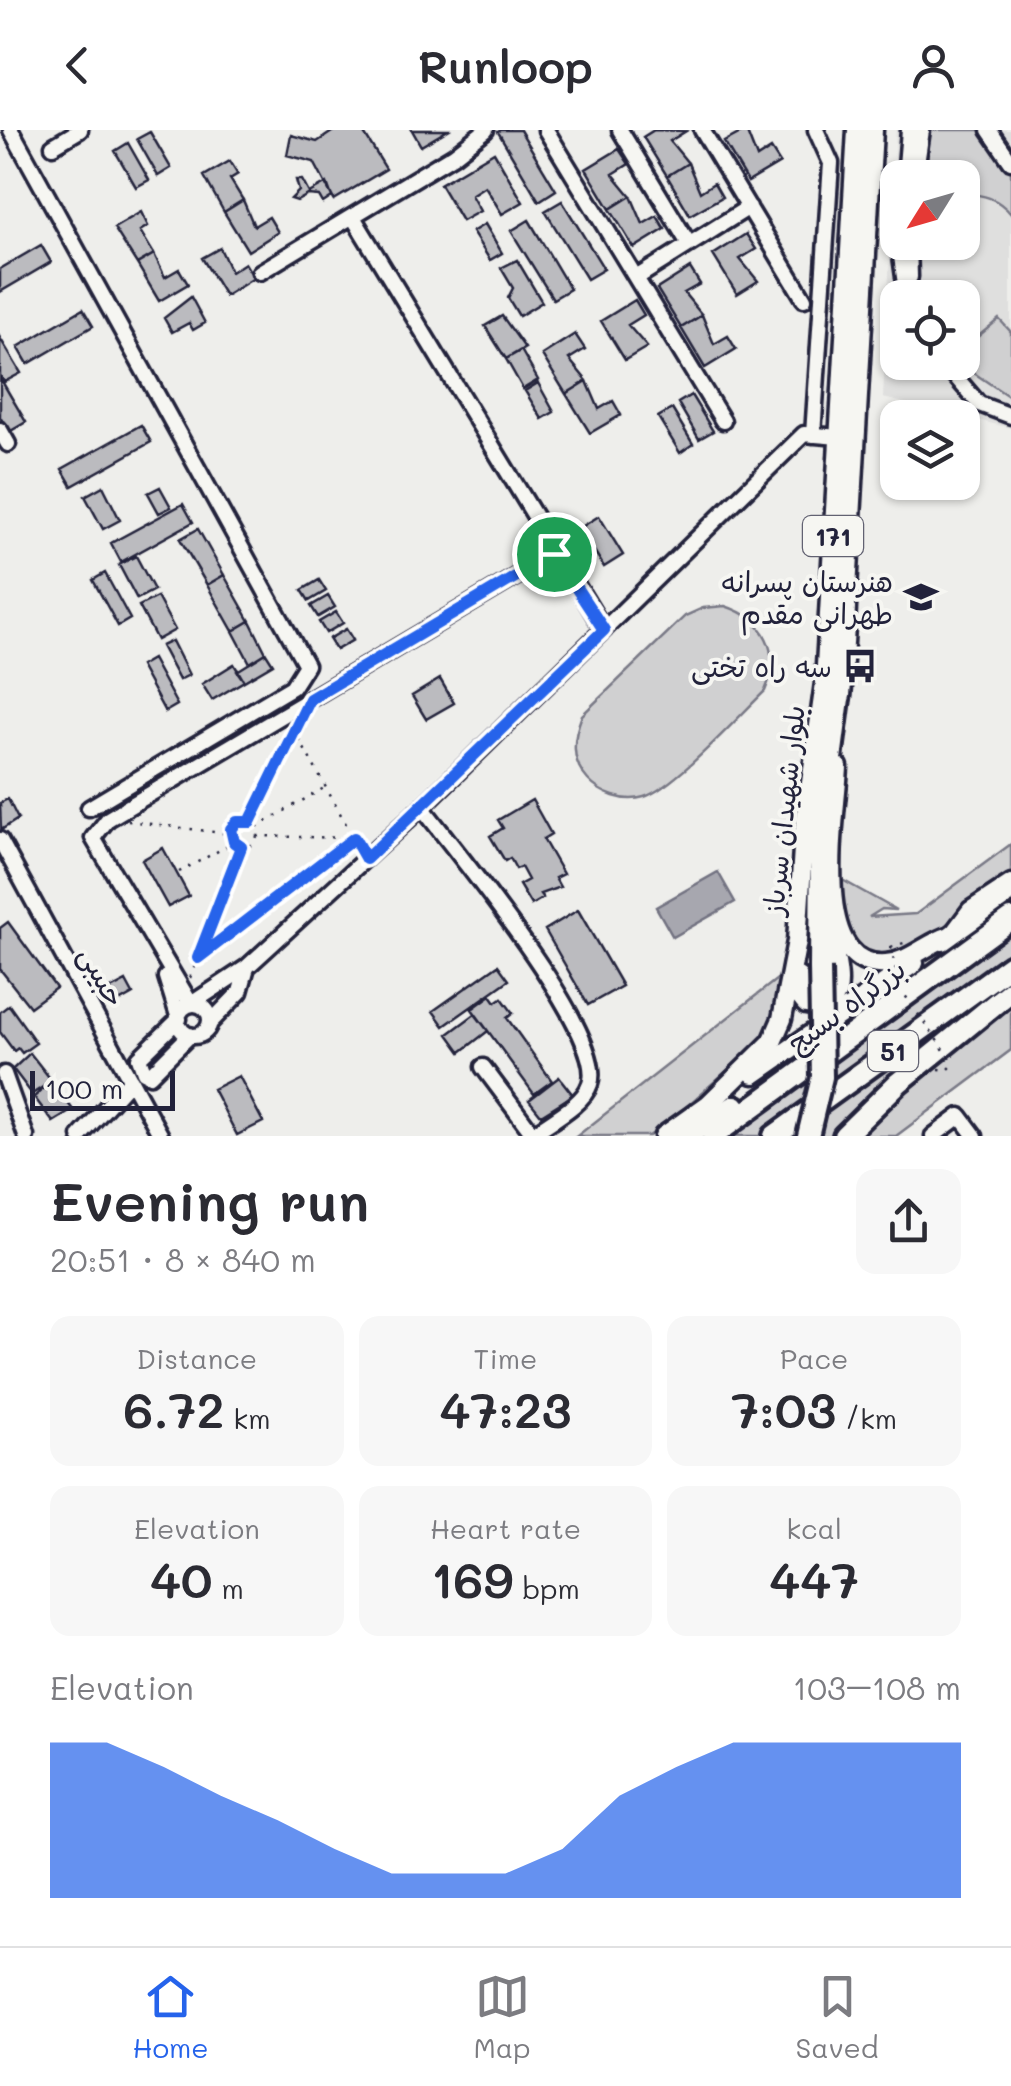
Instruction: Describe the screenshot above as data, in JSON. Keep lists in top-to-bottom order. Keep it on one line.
{"streets":{"highway":["بزرگراه بسیج","51"],"main road":["171","بلوار شهیدان سرباز"],"street":["حبیبی"]},"places":{"school or university":["هنرستان پسرانه طهرانی مقدم"],"bus stop":["سه راه تختی"]},"scale_bar":"100 m","north":"bottom left","page":{"header":"Runloop","scale":"100 m","heading":["Evening run","20:51 · 8 × 840 m"],"stats":[["Distance","6.72 km"],["Time","47:23"],["Pace","7:03 /km"],["Elevation","40 m"],["Heart rate","169 bpm"],["kcal","447"]],"chart":["Elevation","103–108 m"],"tabs":["Home","Map","Saved"]}}
